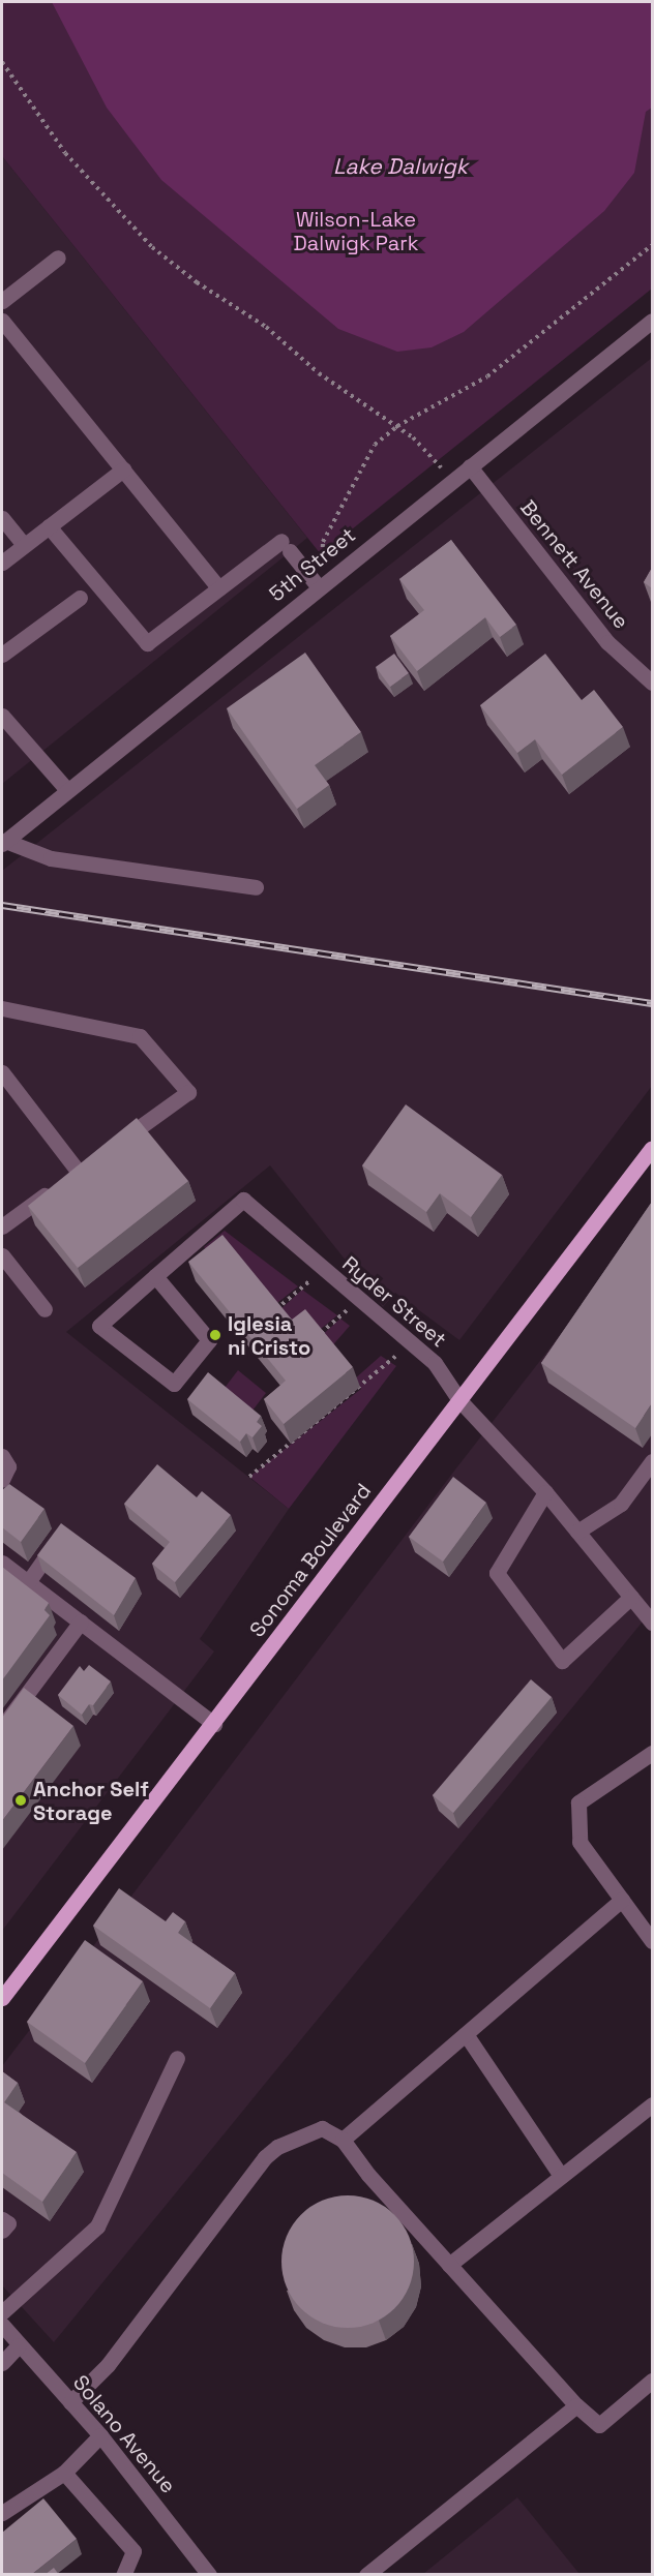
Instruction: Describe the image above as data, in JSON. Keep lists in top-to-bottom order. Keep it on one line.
{"streets":{"main road":["Sonoma Boulevard"],"street":["5th Street","Bennett Avenue","Ryder Street","Solano Avenue"]},"crossings":[["5th Street","Bennett Avenue"],["Ryder Street","Sonoma Boulevard"]],"water":["Lake Dalwigk"],"parks":["Wilson-Lake Dalwigk Park"],"places":["Iglesia ni Cristo","Anchor Self Storage"]}
